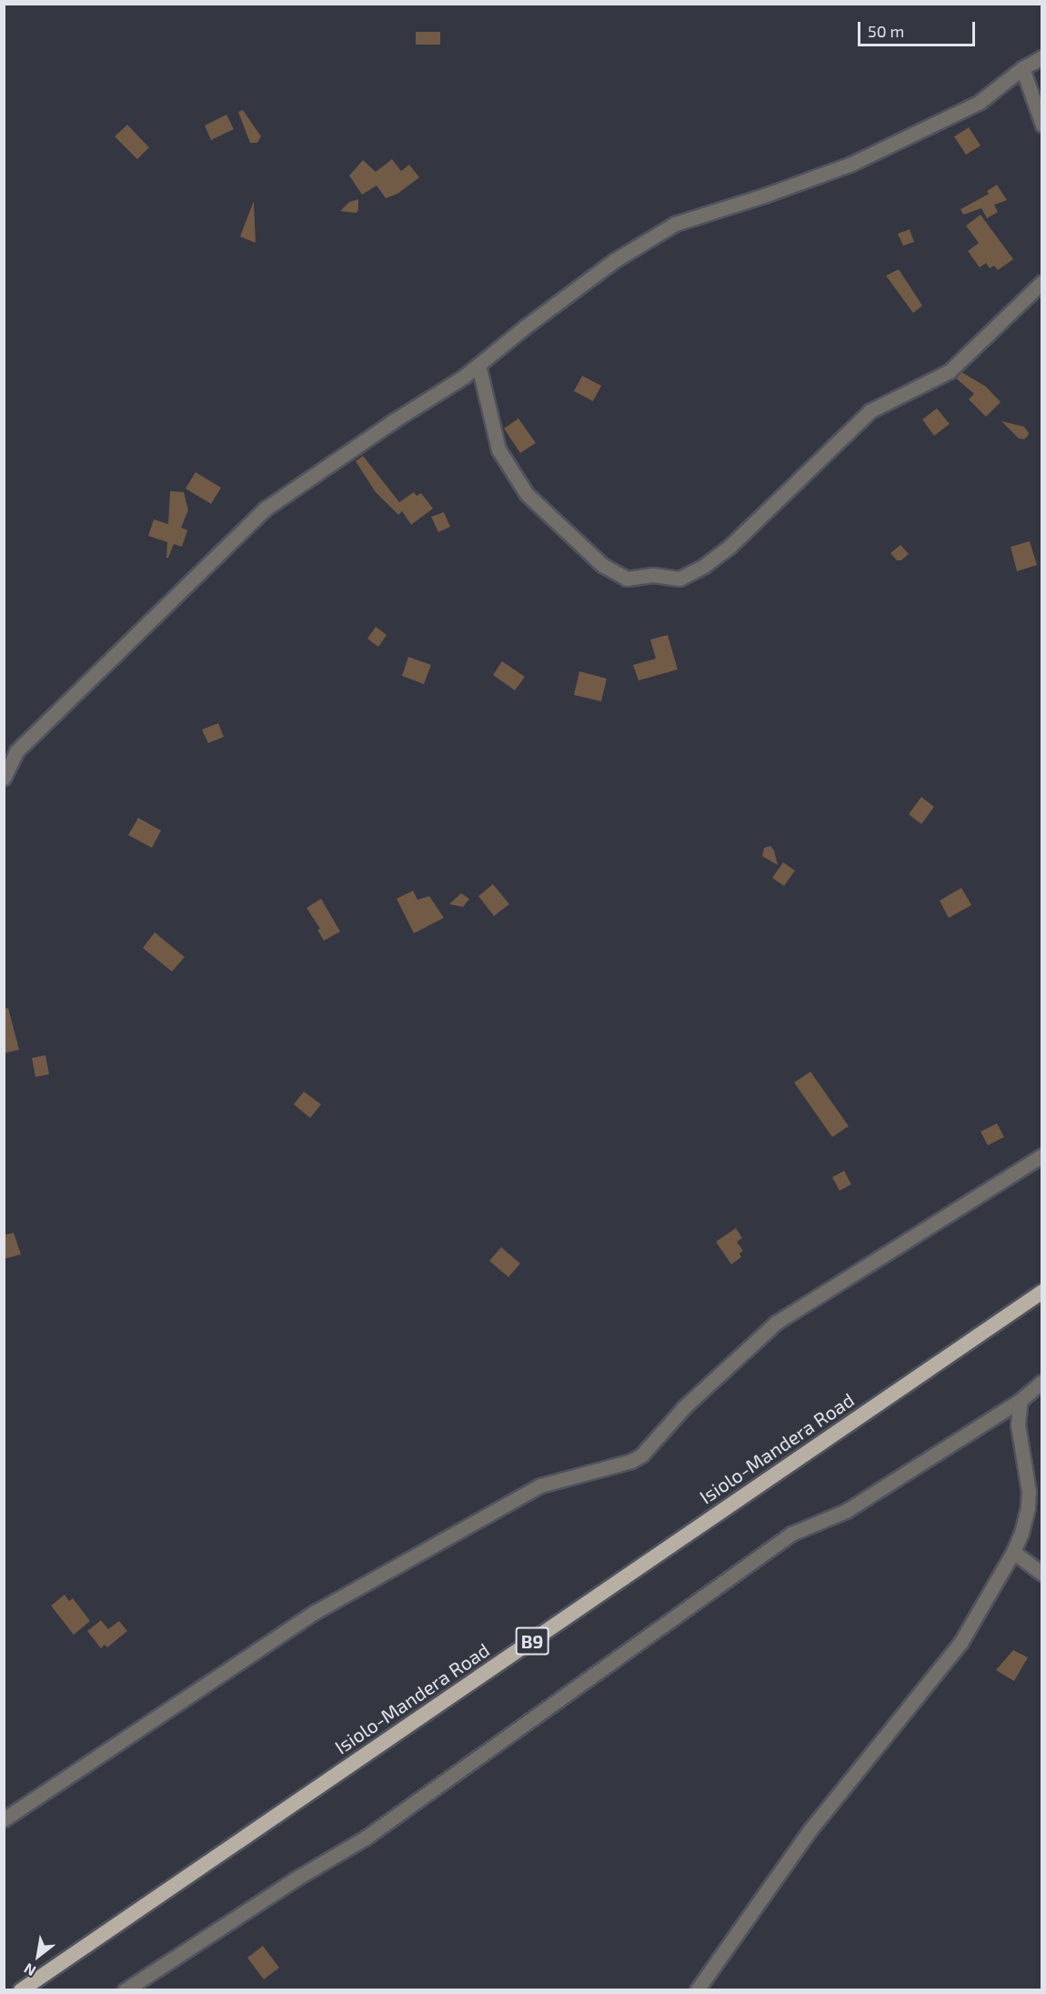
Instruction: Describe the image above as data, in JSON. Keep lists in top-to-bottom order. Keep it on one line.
{"streets":{"highway":["Isiolo-Mandera Road","B9"]},"scale_bar":"50 m","north":"bottom left"}
